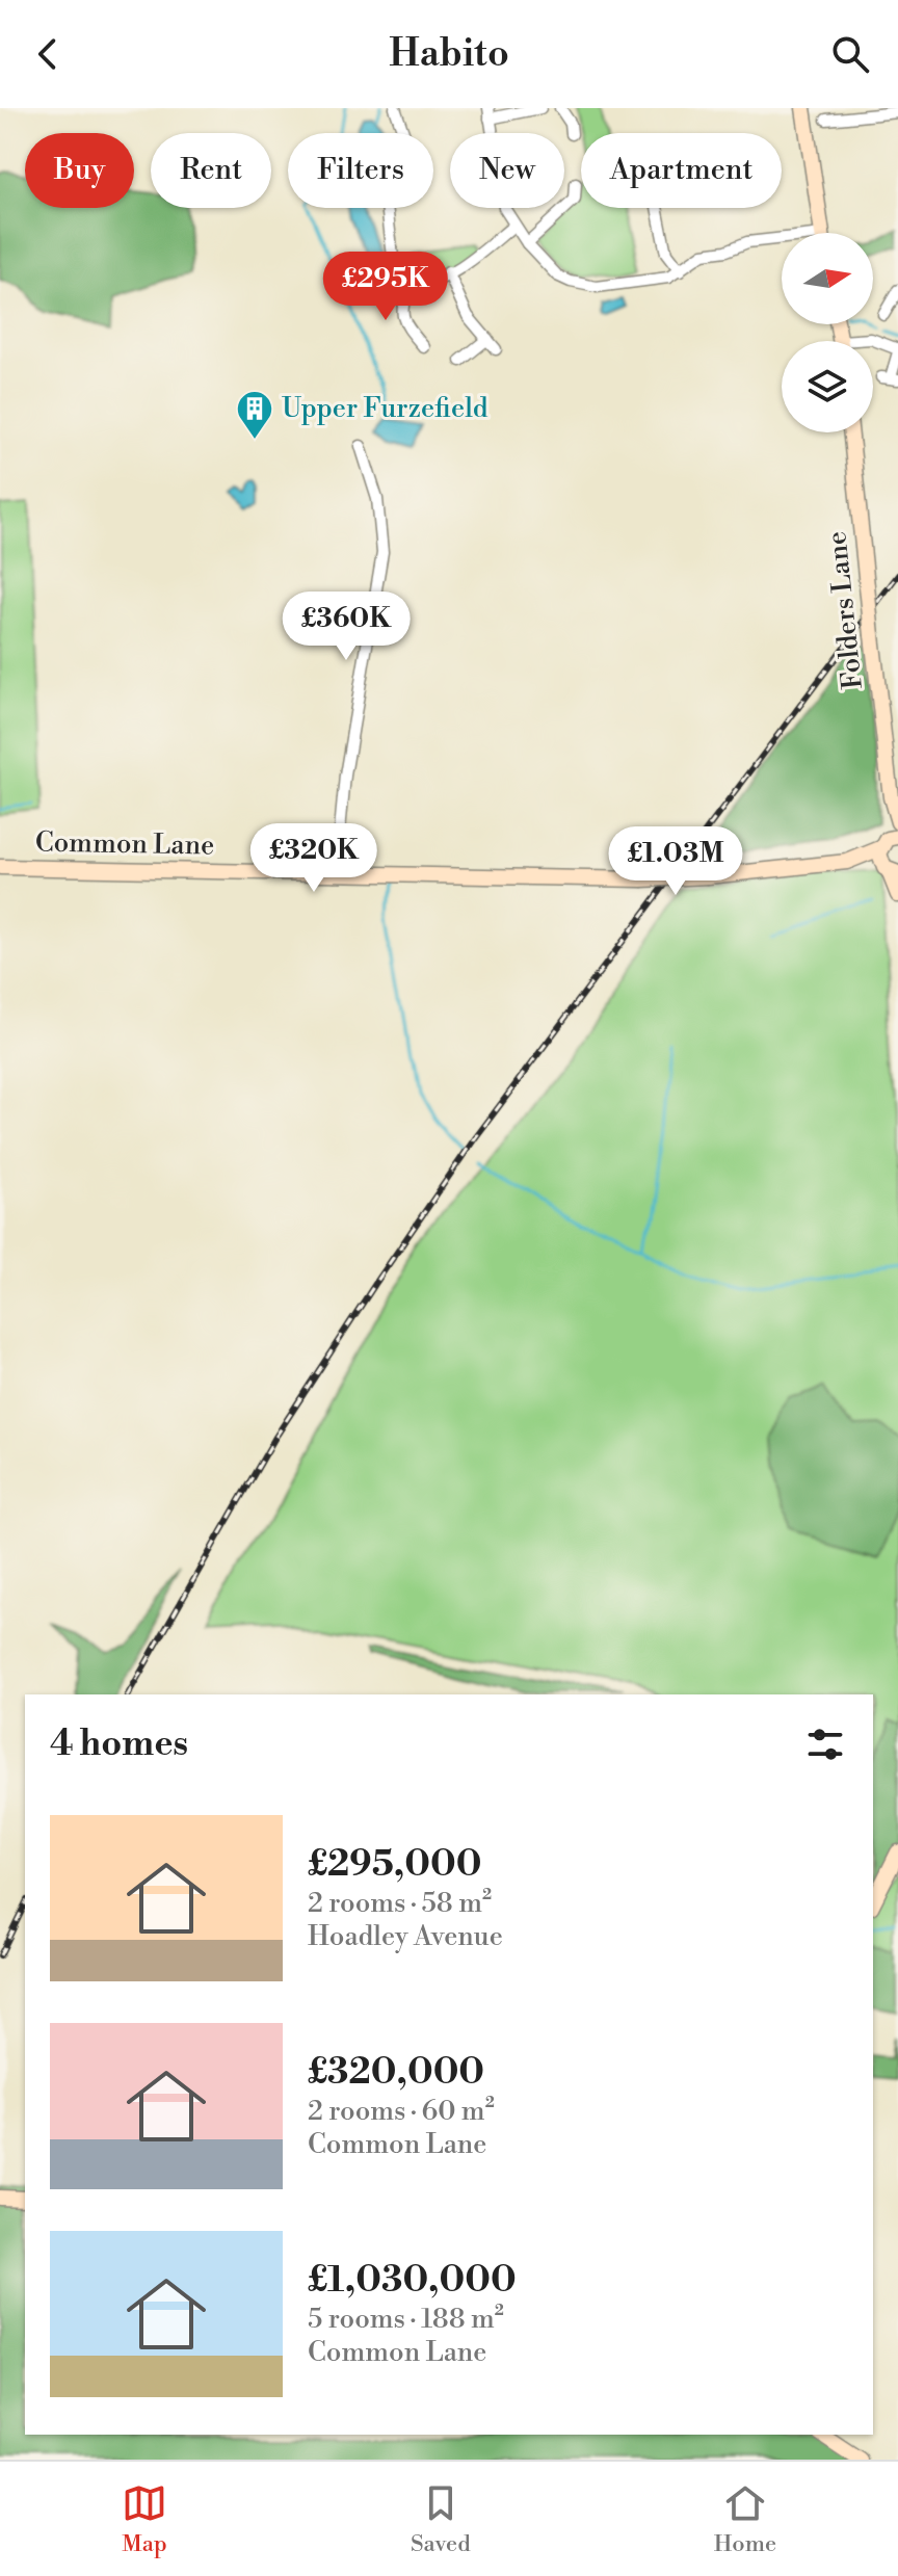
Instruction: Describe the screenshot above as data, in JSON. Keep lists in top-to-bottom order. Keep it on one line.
{"streets":{"main road":["Folders Lane","Common Lane"]},"crossings":[["Folders Lane","Common Lane"]],"places":{"building":["Upper Furzefield"]},"north":"right","page":{"header":"Habito","chip":["Buy","Rent","Filters","New","Apartment"],"price":["£295K","£360K","£320K","£1.03M"],"heading":"4 homes","list":[{"name":"£295,000","note":"2 rooms · 58 m² · Hoadley Avenue"},{"name":"£320,000","note":"2 rooms · 60 m² · Common Lane"},{"name":"£1,030,000","note":"5 rooms · 188 m² · Common Lane"}],"tabs":["Map","Saved","Home"]}}
